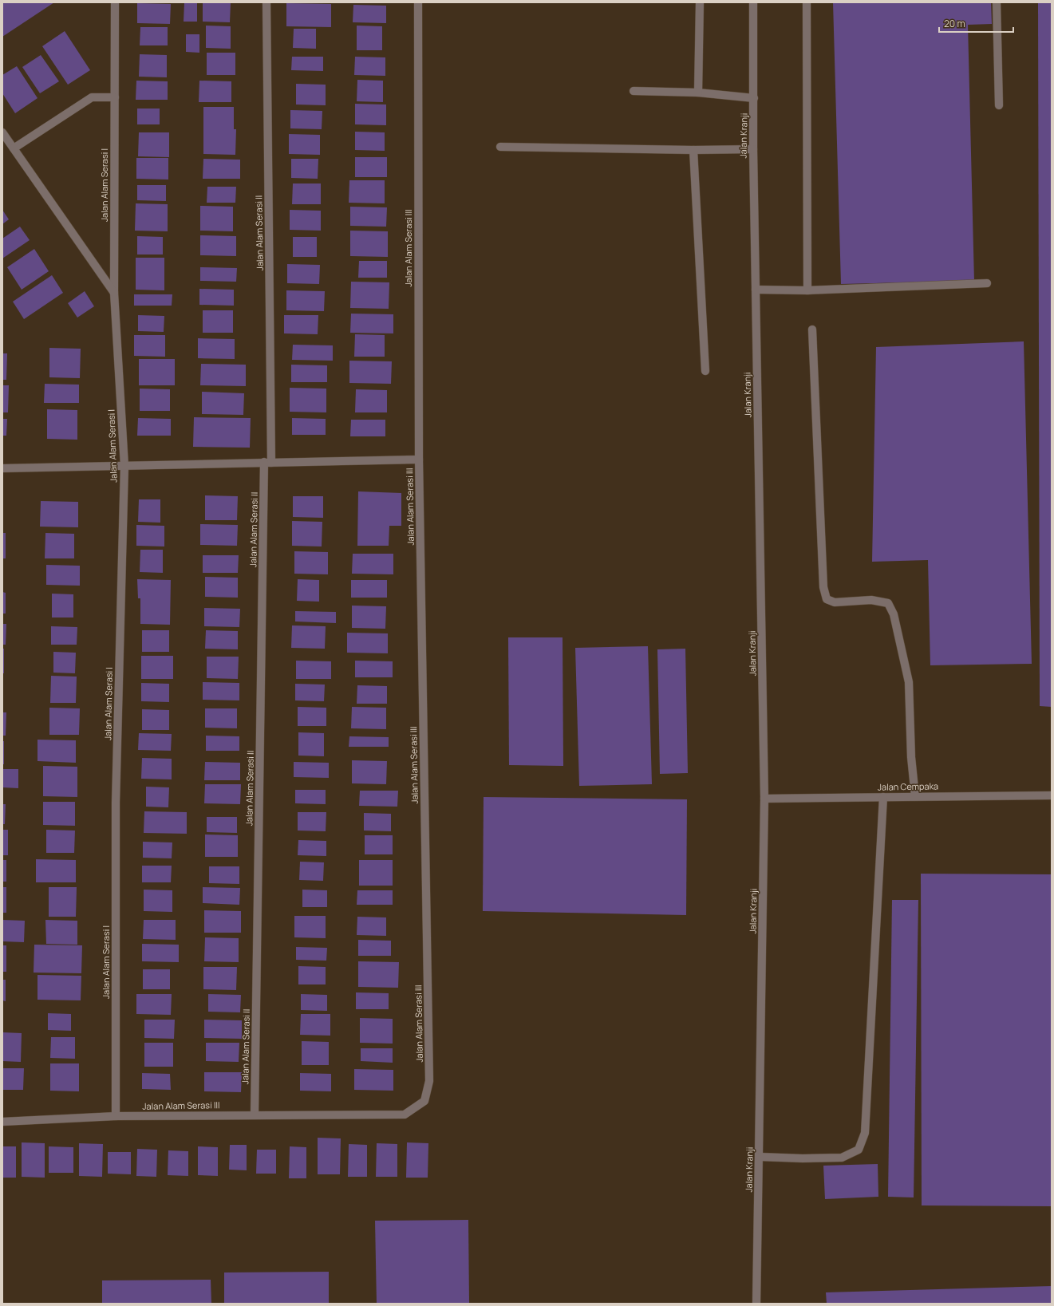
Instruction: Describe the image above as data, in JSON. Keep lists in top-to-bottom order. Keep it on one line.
{"streets":{"street":["Jalan Kranji","Jalan Alam Serasi I","Jalan Alam Serasi II","Jalan Alam Serasi III","Jalan Cempaka"]},"crossings":[["Jalan Kranji","Jalan Cempaka"],["Jalan Alam Serasi I","Jalan Alam Serasi III"],["Jalan Alam Serasi II","Jalan Alam Serasi III"]],"scale_bar":"20 m"}
